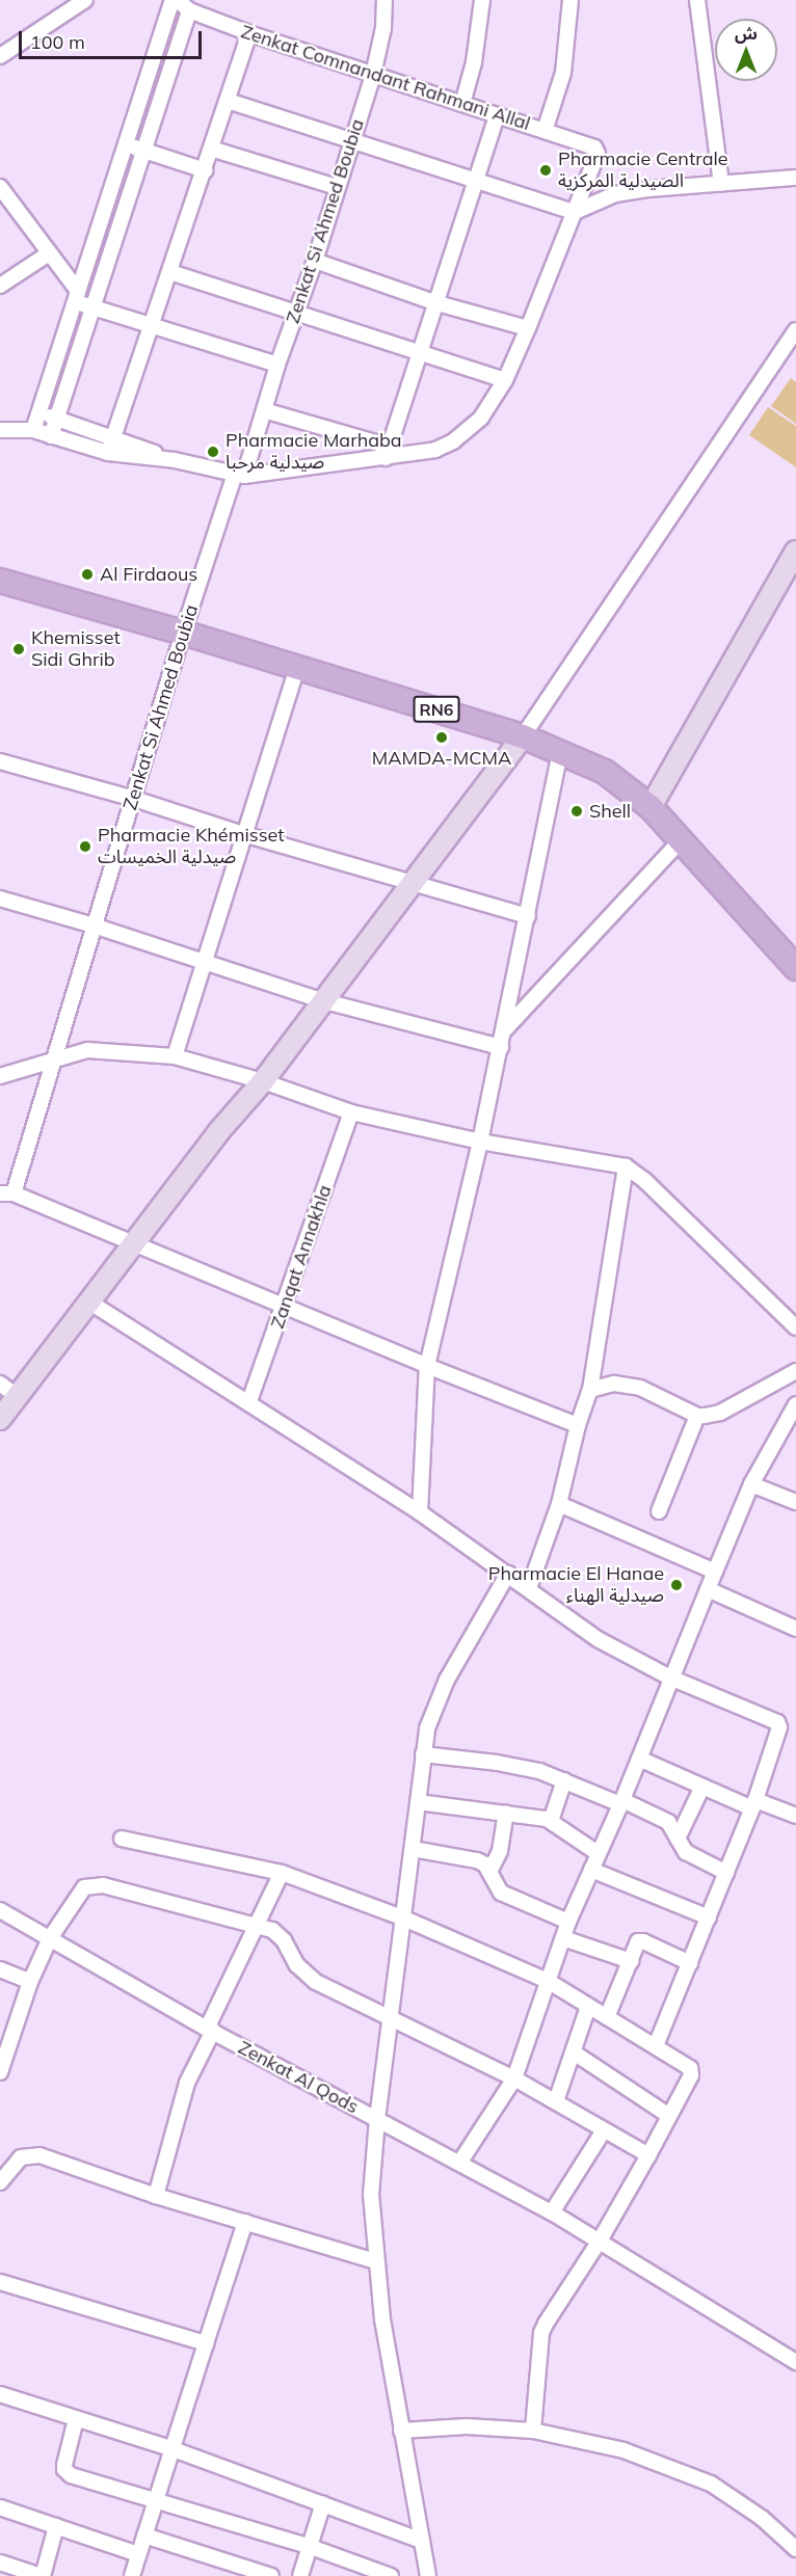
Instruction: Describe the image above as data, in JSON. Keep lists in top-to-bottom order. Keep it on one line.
{"streets":{"main road":["RN6"],"street":["Zenkat Comnandant Rahmani Allal","Zenkat Si Ahmed Boubia","Zanqat Annakhla","Zenkat Al Qods"]},"crossings":[["Zenkat Comnandant Rahmani Allal","Zenkat Si Ahmed Boubia"],["Zenkat Si Ahmed Boubia","RN6"]],"places":["Pharmacie Centrale الصيدلية المركزية","Pharmacie Marhaba صيدلية مرحبا","Al Firdaous","Khemisset Sidi Ghrib","MAMDA-MCMA","Shell","Pharmacie Khémisset صيدلية الخميسات","Pharmacie El Hanae صيدلية الهناء"],"scale_bar":"100 m","north":"top"}
